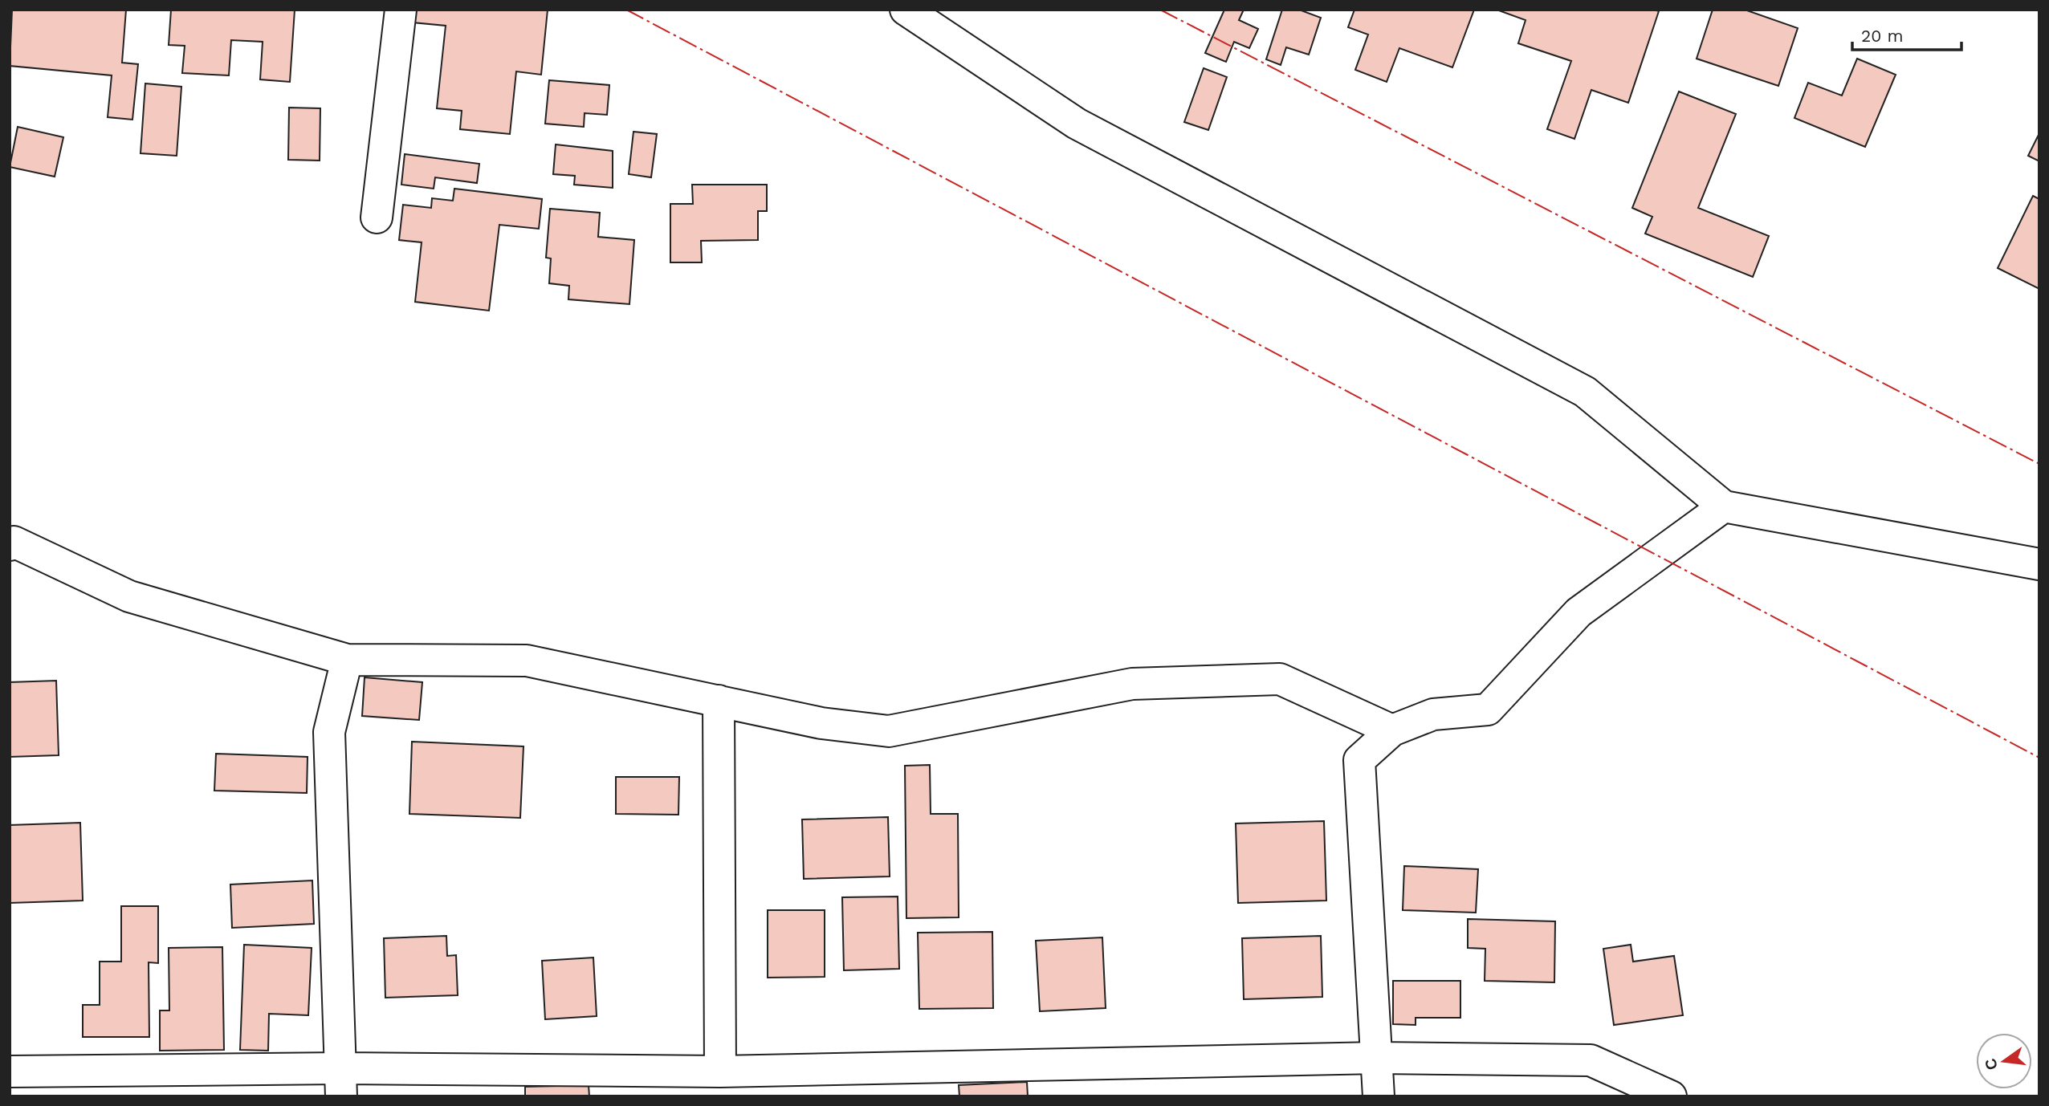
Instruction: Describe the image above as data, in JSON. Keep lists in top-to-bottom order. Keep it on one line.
{"scale_bar":"20 m","north":"left"}
